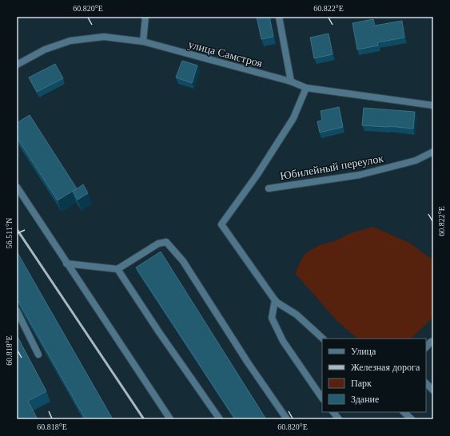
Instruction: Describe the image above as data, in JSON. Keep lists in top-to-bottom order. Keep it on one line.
{"streets":{"street":["улица Самстроя","Юбилейный переулок"]},"legend":["Улица","Железная дорога","Парк","Здание"],"coordinates":["60.820°E","60.822°E","56.511°N","60.818°E"]}
